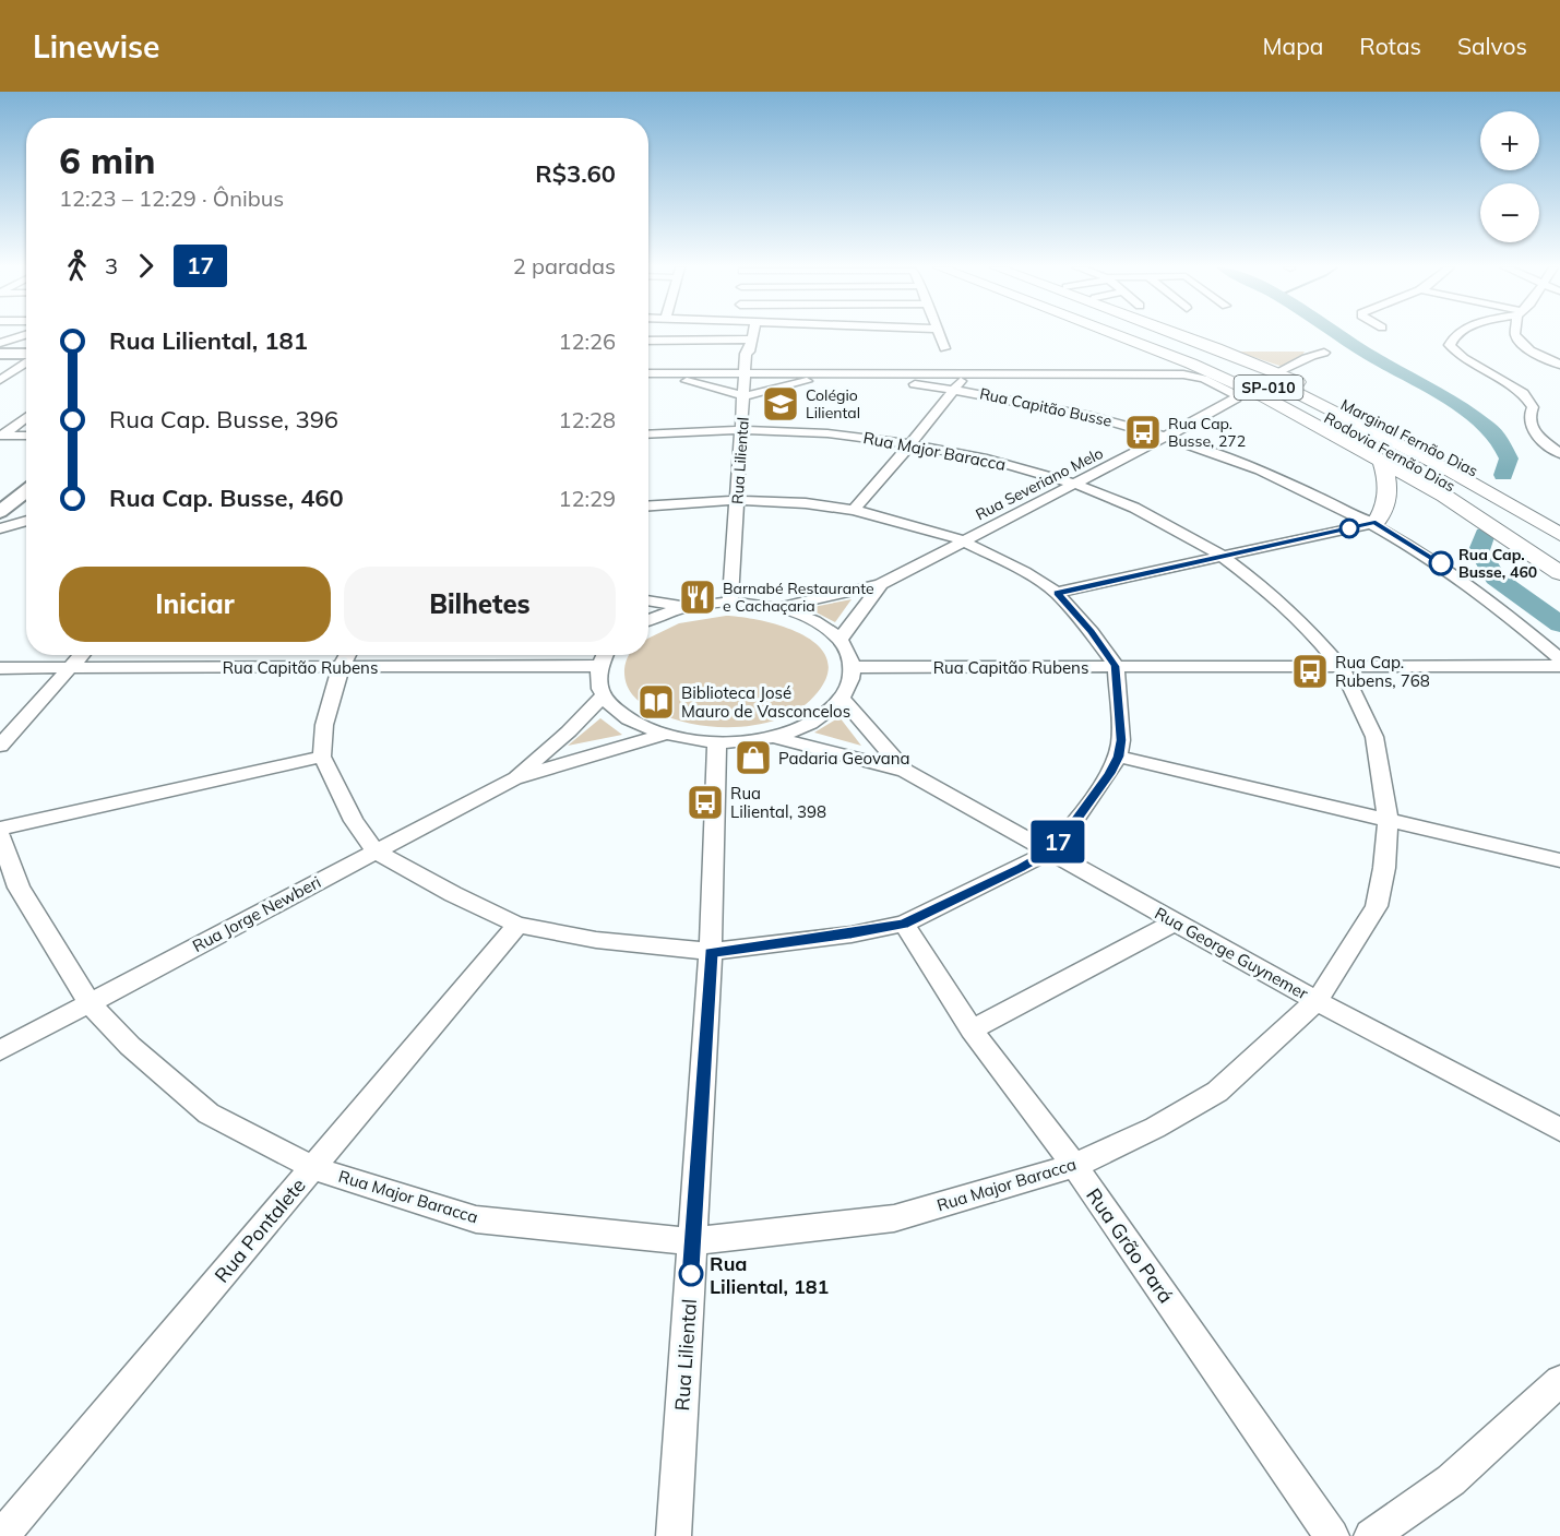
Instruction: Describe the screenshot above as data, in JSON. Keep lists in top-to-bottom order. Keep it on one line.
{"streets":{"highway":["SP-010","Marginal Fernão Dias","Rodovia Fernão Dias"],"street":["Rua Capitão Busse","Rua Major Baracca","Rua Liliental","Rua Severiano Melo","Rua Capitão Rubens","Rua Jorge Newberi","Rua George Guynemer","Rua Pontalete","Rua Grão Pará"]},"crossings":[["Rua Capitão Busse","Rua Liliental"],["Rua Capitão Busse","Rua Severiano Melo"],["Rua Major Baracca","Rua Liliental"],["Rua Major Baracca","Rua Severiano Melo"],["Rua Major Baracca","Rua Capitão Rubens"],["Rua Major Baracca","Rua Jorge Newberi"],["Rua Major Baracca","Rua George Guynemer"],["Rua Major Baracca","Rua Pontalete"],["Rua Major Baracca","Rua Grão Pará"]],"places":{"school or university":["Colégio Liliental"],"bus stop":["Rua Cap. Busse, 272","Rua Cap. Rubens, 768","Rua Liliental, 398"],"other":["Rua Cap. Busse, 460","Rua Liliental, 181"],"restaurant":["Barnabé Restaurante e Cachaçaria"],"library":["Biblioteca José Mauro de Vasconcelos"],"shop":["Padaria Geovana"]},"lines":["bus line 17"],"page":{"header":"Linewise","nav":["Mapa","Rotas","Salvos"],"on_map":"17","map_buttons":["+","−"],"heading":["6 min","12:23 – 12:29 · Ônibus","R$3.60"],"legs":["3","17","2 paradas"],"list":[{"name":"Rua Liliental, 181","value":"12:26"},{"name":"Rua Cap. Busse, 396","value":"12:28"},{"name":"Rua Cap. Busse, 460","value":"12:29"}],"buttons":["Iniciar","Bilhetes"]}}
